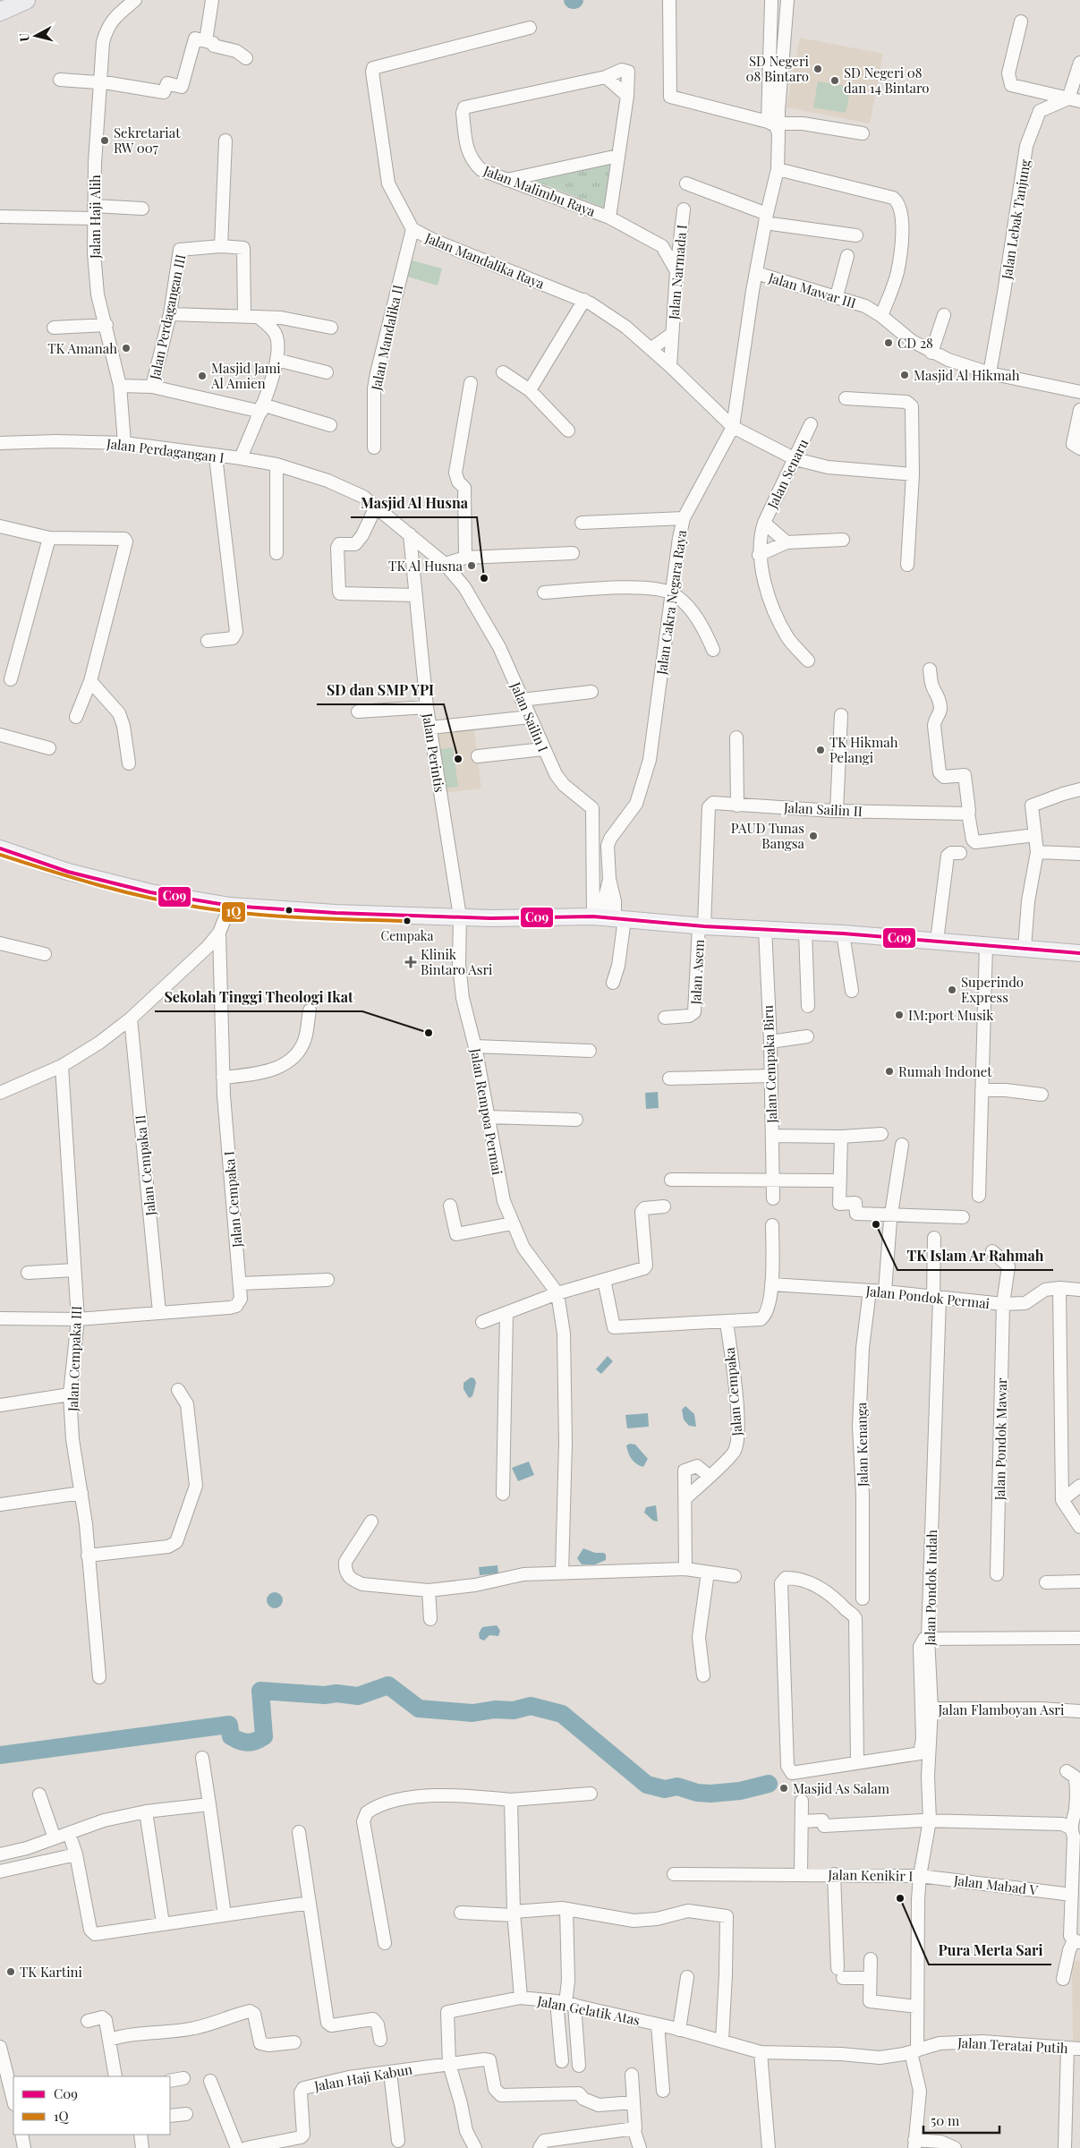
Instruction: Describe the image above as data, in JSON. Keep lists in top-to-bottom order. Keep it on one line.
{"streets":{"street":["Jalan Malimbu Raya","Jalan Haji Alih","Jalan Lebak Tanjung","Jalan Mandalika Raya","Jalan Narmada I","Jalan Mawar III","Jalan Perdagangan III","Jalan Mandalika II","Jalan Perdagangan I","Jalan Senaru","Jalan Cakra Negara Raya","Jalan Sailin I","Jalan Perintis","Jalan Sailin II","Jalan Asem","Jalan Cempaka Biru","Jalan Rempoa Permai","Jalan Cempaka II","Jalan Cempaka I","Jalan Pondok Permai","Jalan Cempaka III","Jalan Cempaka","Jalan Pondok Mawar","Jalan Kenanga","Jalan Pondok Indah","Jalan Flamboyan Asri","Jalan Kenikir I","Jalan Mabad V","Jalan Gelatik Atas","Jalan Teratai Putih","Jalan Haji Kabun"]},"crossings":[["Jalan Haji Alih","Jalan Perdagangan I"],["Jalan Lebak Tanjung","Jalan Mawar III"],["Jalan Mandalika Raya","Jalan Narmada I"],["Jalan Mandalika Raya","Jalan Mandalika II"],["Jalan Mandalika Raya","Jalan Senaru"],["Jalan Mandalika Raya","Jalan Cakra Negara Raya"],["Jalan Mawar III","Jalan Cakra Negara Raya"],["Jalan Perdagangan I","Jalan Sailin I"],["Jalan Perdagangan I","Jalan Perintis"],["Jalan Cakra Negara Raya","Jalan Sailin I"],["Jalan Sailin I","Jalan Perintis"],["Jalan Perintis","Jalan Rempoa Permai"],["Jalan Sailin II","Jalan Asem"],["Jalan Cempaka II","Jalan Cempaka I"],["Jalan Cempaka I","Jalan Cempaka III"],["Jalan Pondok Permai","Jalan Pondok Mawar"],["Jalan Pondok Permai","Jalan Kenanga"],["Jalan Pondok Permai","Jalan Pondok Indah"],["Jalan Kenikir I","Jalan Mabad V"],["Jalan Kenikir I","Jalan Teratai Putih"],["Jalan Gelatik Atas","Jalan Teratai Putih"],["Jalan Gelatik Atas","Jalan Haji Kabun"]],"places":{"other":["SD Negeri 08 Bintaro","SD Negeri 08 dan 14 Bintaro","Sekretariat RW 007","CD 28","TK Amanah","Masjid Al Hikmah","Masjid Jami Al Amien","TK Al Husna","Masjid Al Husna","TK Hikmah Pelangi","SD dan SMP YPI","PAUD Tunas Bangsa","Cempaka","Superindo Express","IM:port Musik","Sekolah Tinggi Theologi Ikat","Rumah Indonet","TK Islam Ar Rahmah","Masjid As Salam","Pura Merta Sari","TK Kartini"],"health":["Klinik Bintaro Asri"]},"lines":["transit line C09","transit line 1Q"],"legend":["C09","1Q"],"scale_bar":"50 m","north":"left"}
